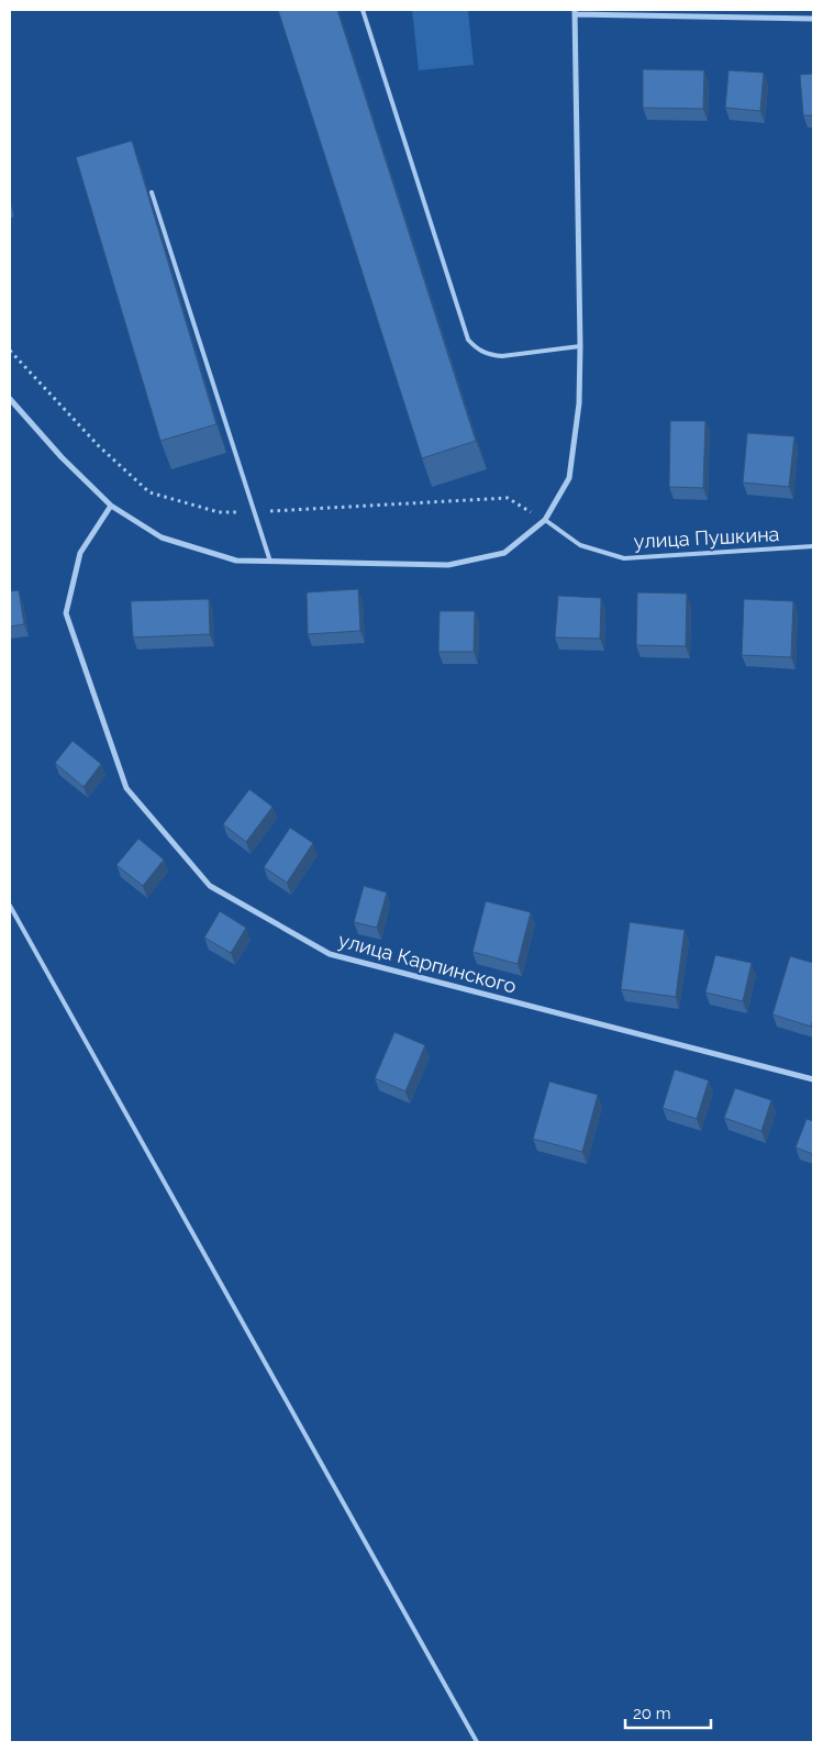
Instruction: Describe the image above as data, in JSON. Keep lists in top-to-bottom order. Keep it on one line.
{"streets":{"street":["улица Карпинского"],"lane":["улица Пушкина"]},"scale_bar":"20 m"}
